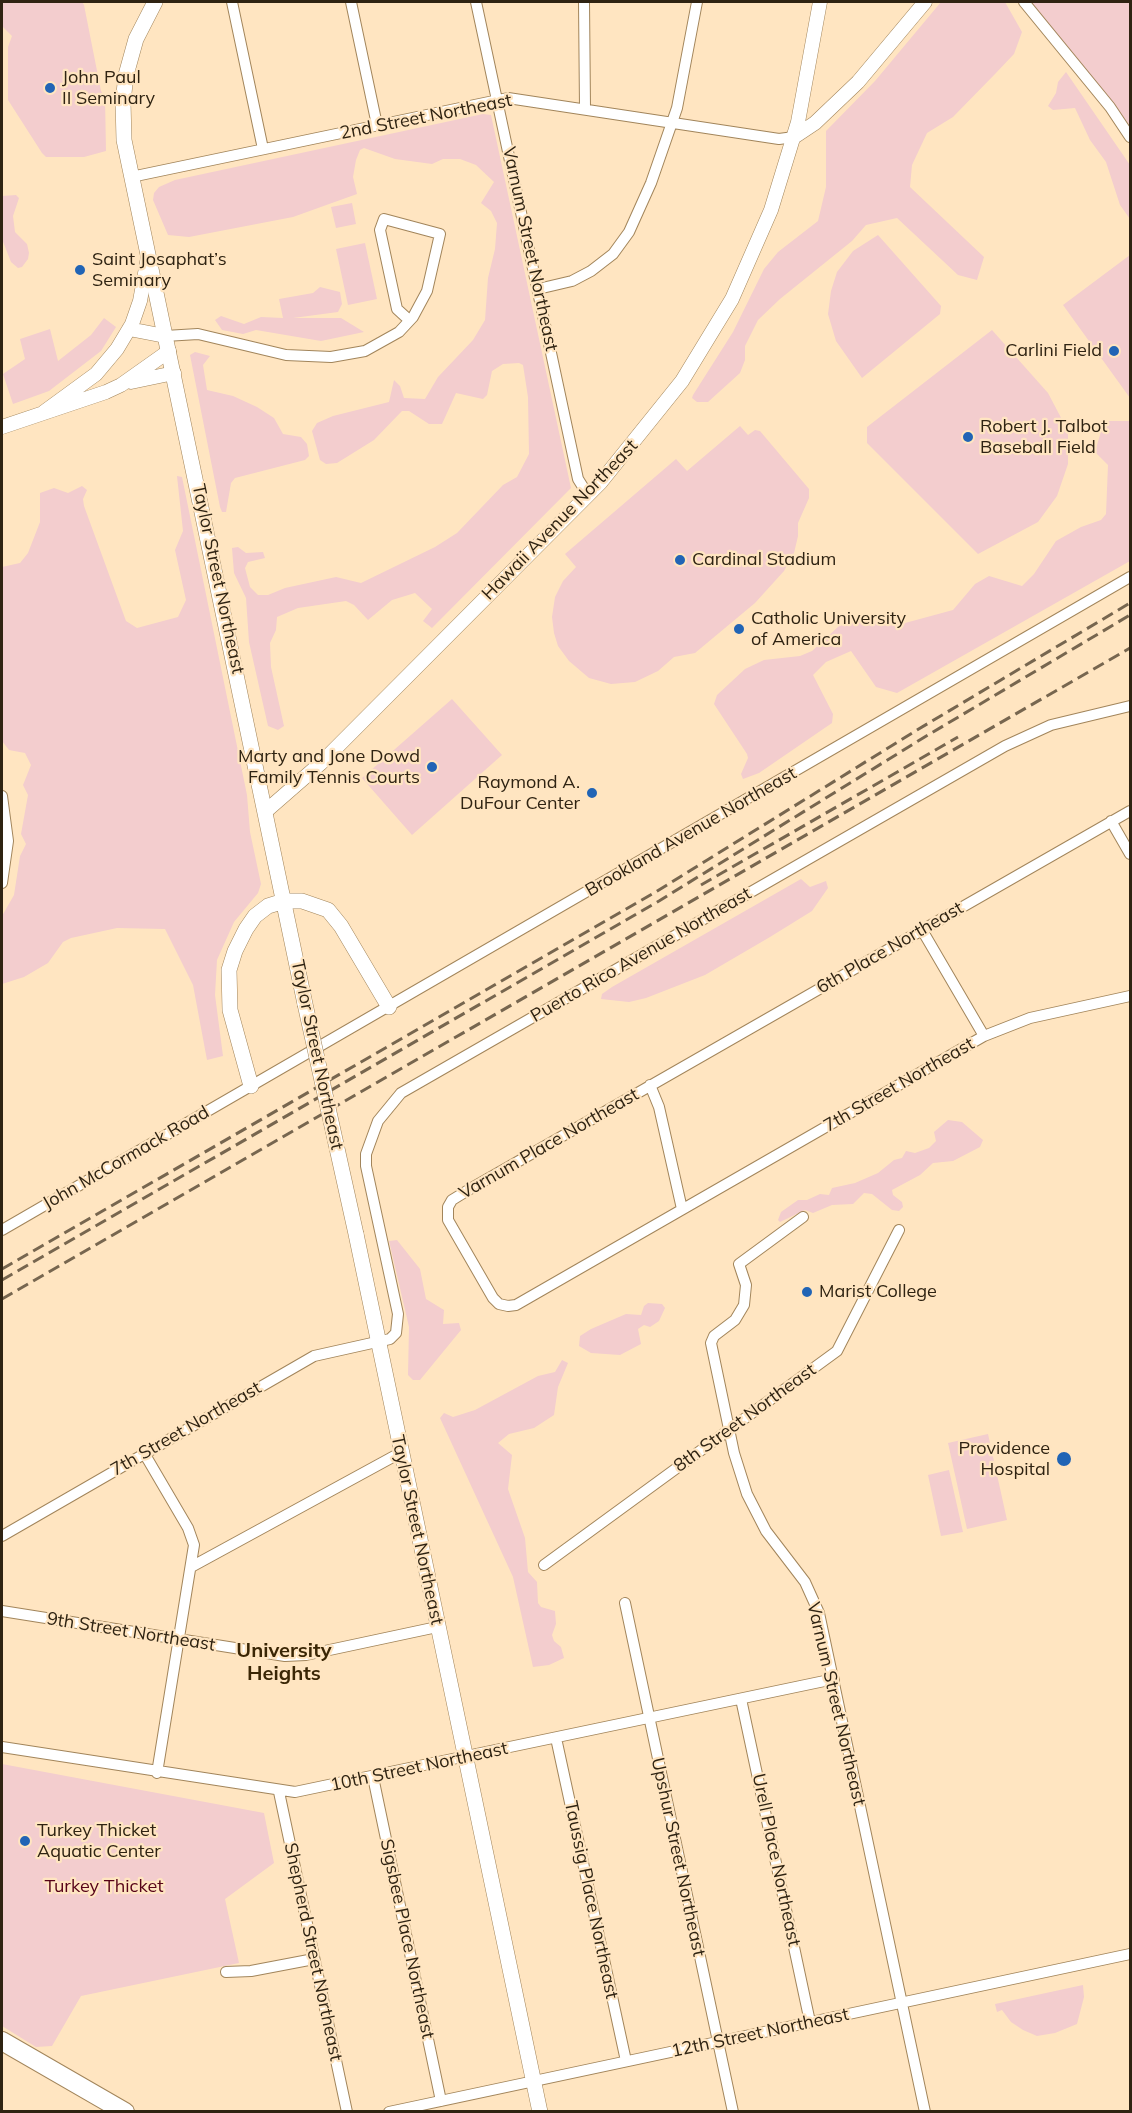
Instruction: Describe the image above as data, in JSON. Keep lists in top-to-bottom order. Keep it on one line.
{"streets":{"main road":["Taylor Street Northeast"],"street":["2nd Street Northeast","Varnum Street Northeast","Hawaii Avenue Northeast","Brookland Avenue Northeast","6th Place Northeast","Puerto Rico Avenue Northeast","7th Street Northeast","Varnum Place Northeast","John McCormack Road","8th Street Northeast","9th Street Northeast","10th Street Northeast","Upshur Street Northeast","Urell Place Northeast","Taussig Place Northeast","Sigsbee Place Northeast","Shepherd Street Northeast","12th Street Northeast"]},"crossings":[["2nd Street Northeast","Varnum Street Northeast"],["2nd Street Northeast","Hawaii Avenue Northeast"],["2nd Street Northeast","Taylor Street Northeast"],["Varnum Street Northeast","Hawaii Avenue Northeast"],["Varnum Street Northeast","8th Street Northeast"],["Varnum Street Northeast","10th Street Northeast"],["Varnum Street Northeast","12th Street Northeast"],["Hawaii Avenue Northeast","Taylor Street Northeast"],["Taylor Street Northeast","Puerto Rico Avenue Northeast"],["Taylor Street Northeast","7th Street Northeast"],["Taylor Street Northeast","9th Street Northeast"],["Taylor Street Northeast","10th Street Northeast"],["Taylor Street Northeast","12th Street Northeast"],["Brookland Avenue Northeast","John McCormack Road"],["6th Place Northeast","Varnum Place Northeast"],["Puerto Rico Avenue Northeast","7th Street Northeast"],["7th Street Northeast","Varnum Place Northeast"],["10th Street Northeast","Upshur Street Northeast"],["10th Street Northeast","Urell Place Northeast"],["10th Street Northeast","Taussig Place Northeast"],["10th Street Northeast","Sigsbee Place Northeast"],["10th Street Northeast","Shepherd Street Northeast"],["Upshur Street Northeast","12th Street Northeast"],["Urell Place Northeast","12th Street Northeast"],["Taussig Place Northeast","12th Street Northeast"],["Sigsbee Place Northeast","12th Street Northeast"]],"districts":["University Heights"],"parks":["Turkey Thicket"],"places":["John Paul II Seminary","Saint Josaphat’s Seminary","Carlini Field","Robert J. Talbot Baseball Field","Cardinal Stadium","Catholic University of America","Marty and Jone Dowd Family Tennis Courts","Raymond A. DuFour Center","Marist College","Providence Hospital","Turkey Thicket Aquatic Center"]}
